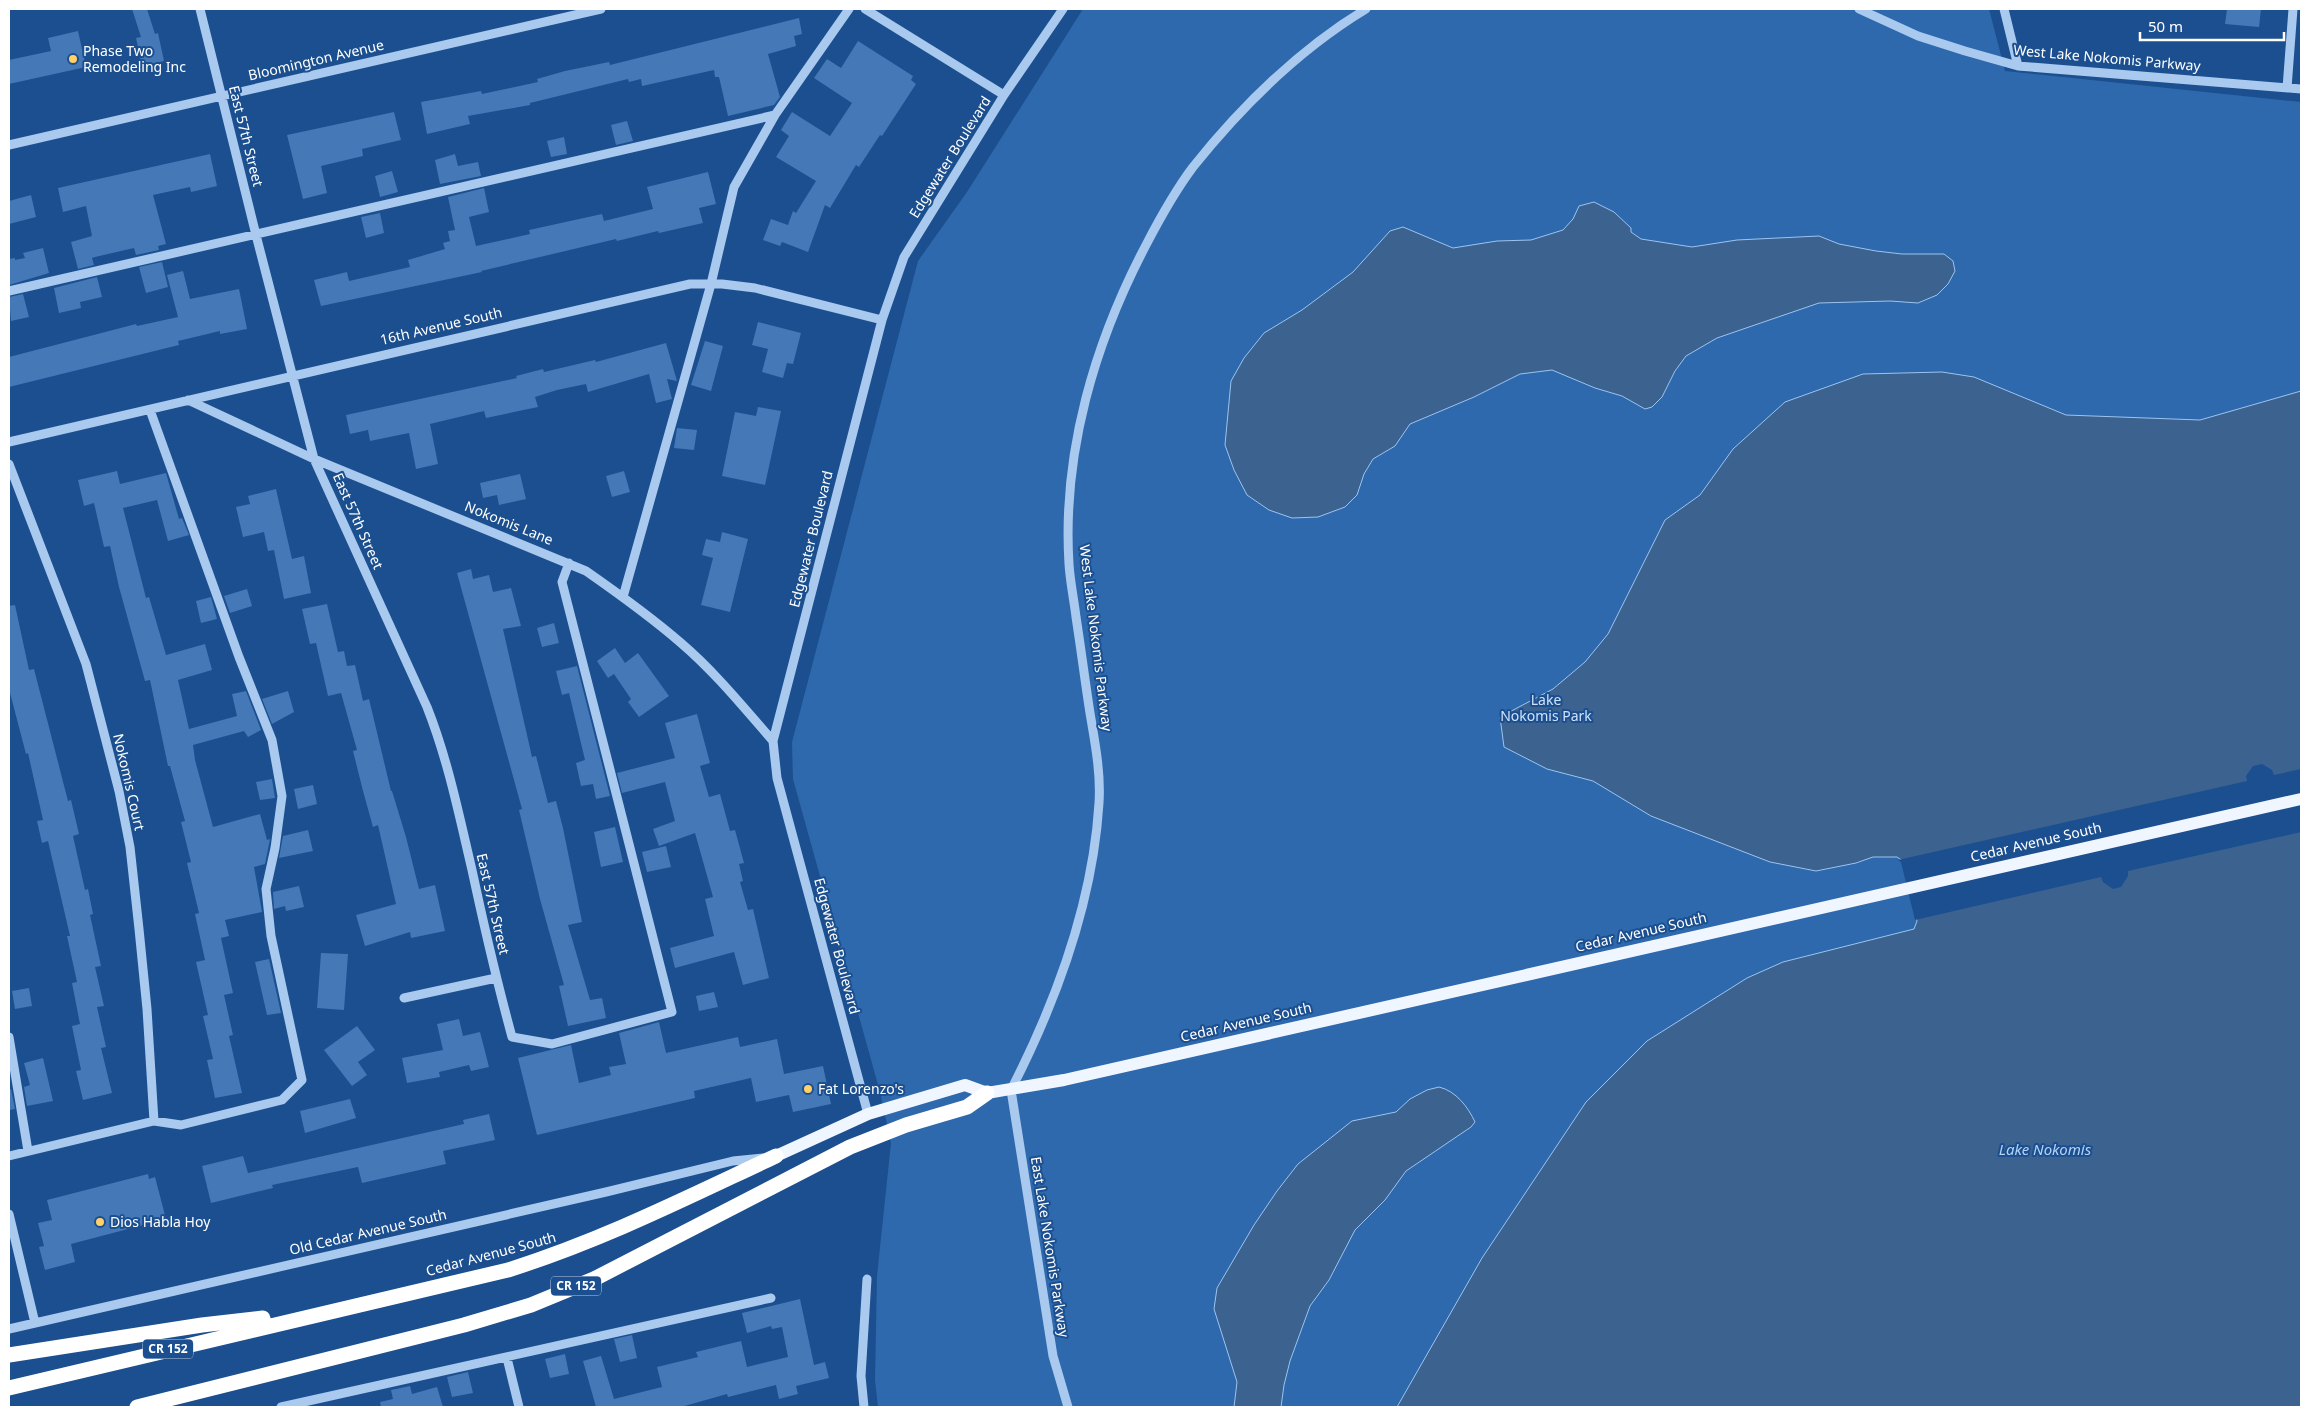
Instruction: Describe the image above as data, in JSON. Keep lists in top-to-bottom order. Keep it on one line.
{"streets":{"highway":["Cedar Avenue South","CR 152"],"street":["West Lake Nokomis Parkway","Bloomington Avenue","East 57th Street","Edgewater Boulevard","16th Avenue South","Nokomis Lane","Nokomis Court","Old Cedar Avenue South","East Lake Nokomis Parkway"]},"crossings":[["West Lake Nokomis Parkway","Cedar Avenue South"],["West Lake Nokomis Parkway","East Lake Nokomis Parkway"],["Bloomington Avenue","East 57th Street"],["East 57th Street","16th Avenue South"],["East 57th Street","Nokomis Lane"],["Edgewater Boulevard","16th Avenue South"],["Edgewater Boulevard","Nokomis Lane"],["Edgewater Boulevard","Cedar Avenue South"],["16th Avenue South","Nokomis Lane"],["Cedar Avenue South","Old Cedar Avenue South"],["Cedar Avenue South","East Lake Nokomis Parkway"]],"water":["Lake Nokomis"],"parks":["Lake Nokomis Park"],"places":["Phase Two Remodeling Inc","Fat Lorenzo's","Dios Habla Hoy"],"scale_bar":"50 m"}
